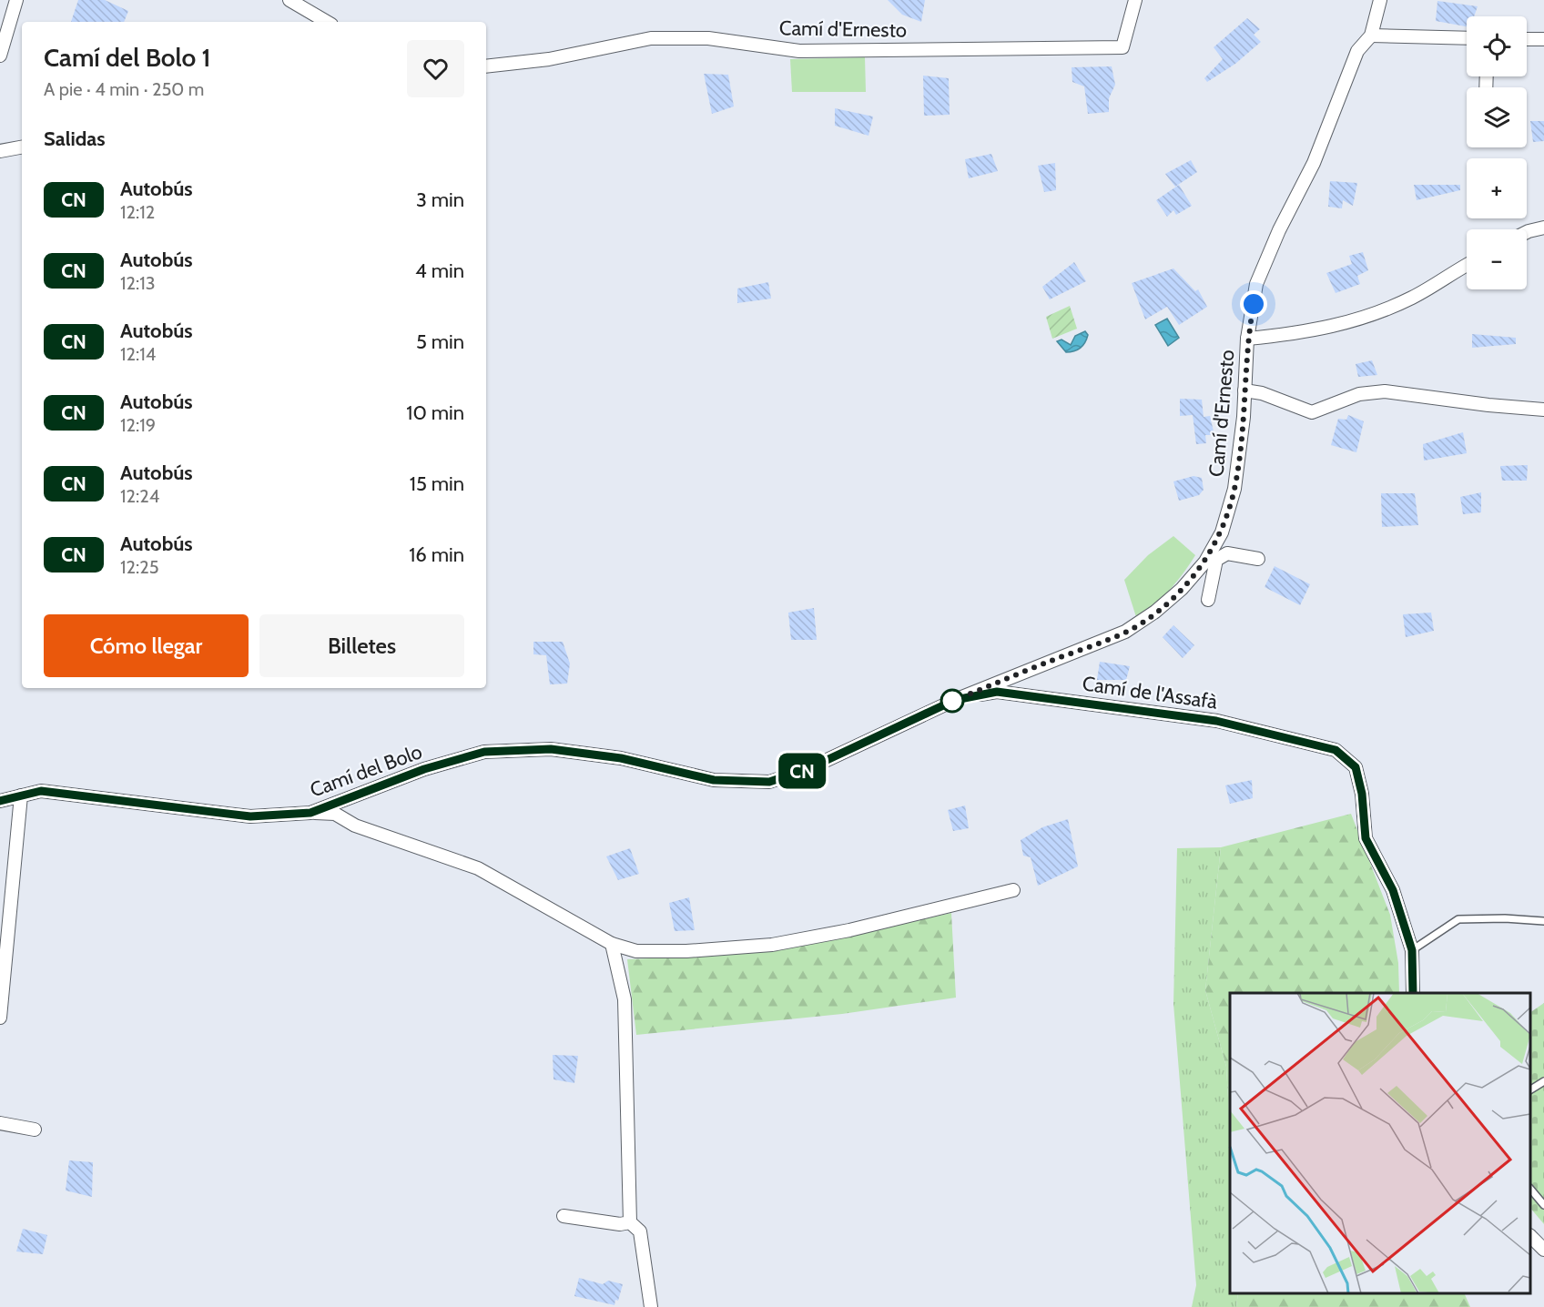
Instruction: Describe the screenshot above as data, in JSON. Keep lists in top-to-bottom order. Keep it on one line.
{"streets":{"street":["Camí d'Ernesto","Camí de l'Assafà","Camí del Bolo"]},"crossings":[["Camí d'Ernesto","Camí de l'Assafà"],["Camí d'Ernesto","Camí del Bolo"],["Camí de l'Assafà","Camí del Bolo"]],"lines":["bus line CN"],"page":{"on_map":"CN","map_buttons":["+","−"],"heading":[["Camí del Bolo 1","A pie · 4 min · 250 m"],"Salidas"],"list":[{"mark":"CN","name":"Autobús","note":"12:12","value":"3 min"},{"mark":"CN","name":"Autobús","note":"12:13","value":"4 min"},{"mark":"CN","name":"Autobús","note":"12:14","value":"5 min"},{"mark":"CN","name":"Autobús","note":"12:19","value":"10 min"},{"mark":"CN","name":"Autobús","note":"12:24","value":"15 min"},{"mark":"CN","name":"Autobús","note":"12:25","value":"16 min"}],"buttons":["Cómo llegar","Billetes"]}}
